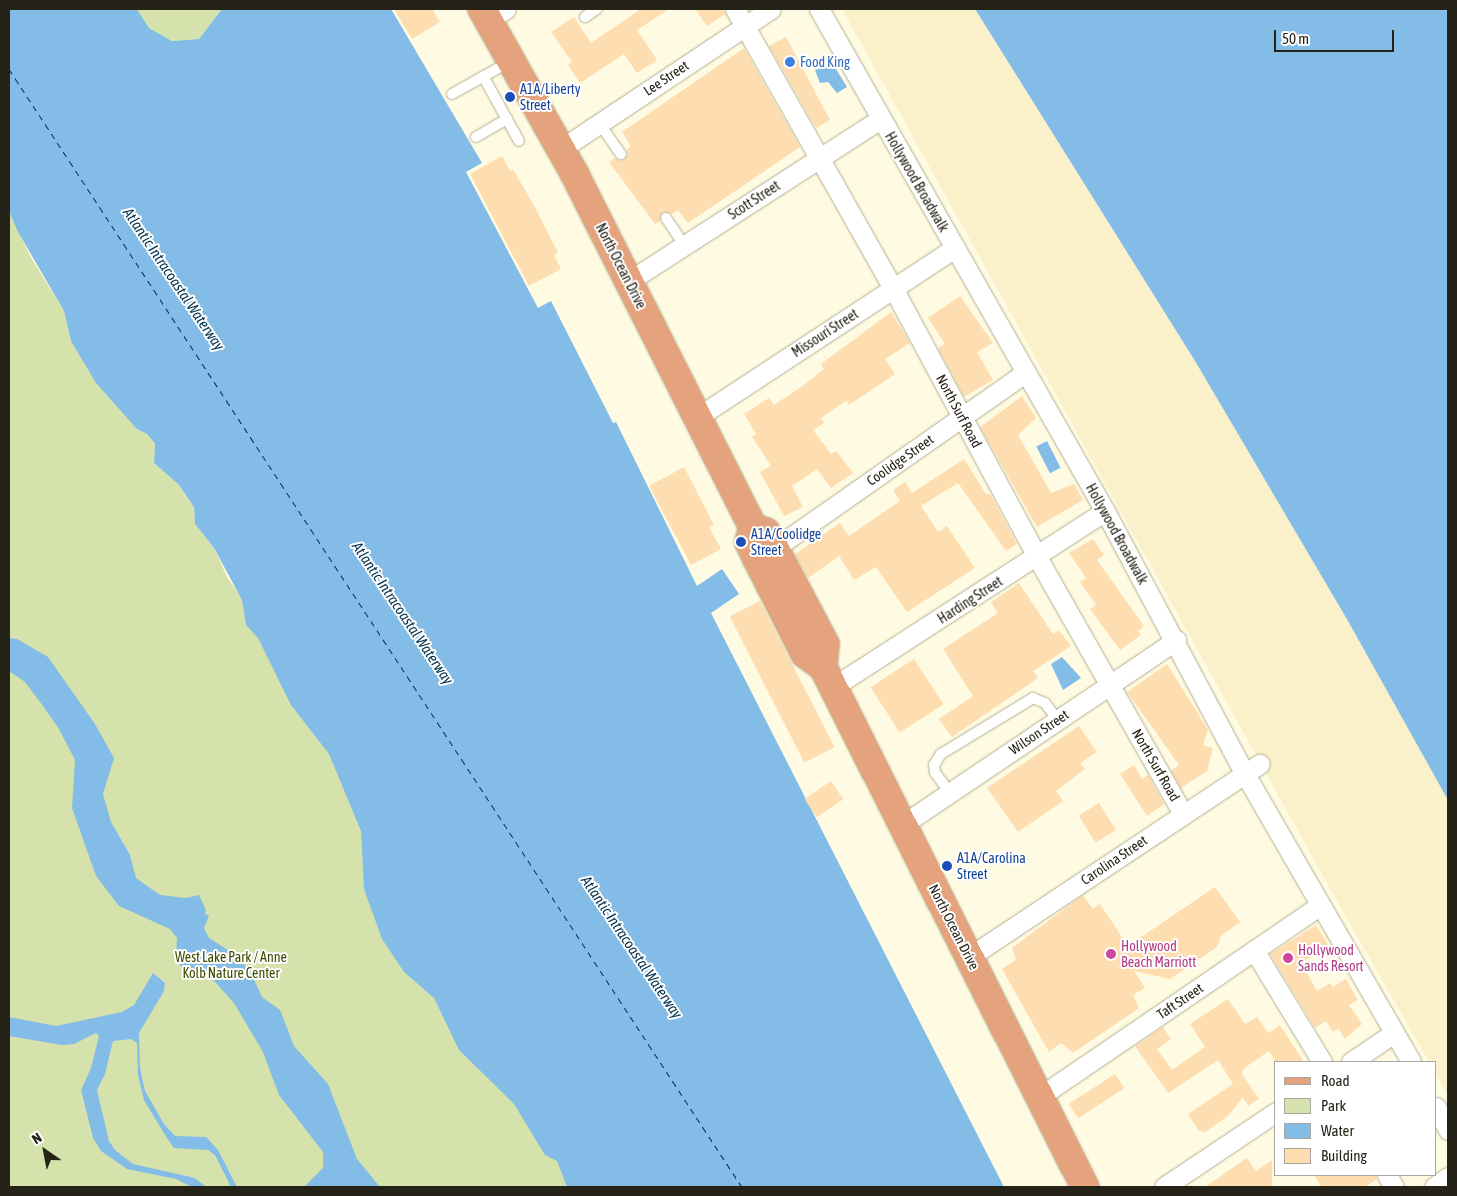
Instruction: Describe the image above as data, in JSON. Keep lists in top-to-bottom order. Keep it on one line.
{"streets":{"main road":["North Ocean Drive"],"street":["Lee Street","Hollywood Broadwalk","Scott Street","Missouri Street","North Surf Road","Coolidge Street","Harding Street","Wilson Street","Carolina Street","Taft Street"]},"crossings":[["Lee Street","North Ocean Drive"],["Lee Street","North Surf Road"],["Hollywood Broadwalk","Scott Street"],["Hollywood Broadwalk","Missouri Street"],["Hollywood Broadwalk","Coolidge Street"],["Hollywood Broadwalk","Harding Street"],["Hollywood Broadwalk","Wilson Street"],["Hollywood Broadwalk","Carolina Street"],["Hollywood Broadwalk","Taft Street"],["Scott Street","North Ocean Drive"],["Scott Street","North Surf Road"],["North Ocean Drive","Missouri Street"],["North Ocean Drive","Coolidge Street"],["North Ocean Drive","Harding Street"],["North Ocean Drive","Wilson Street"],["North Ocean Drive","Carolina Street"],["North Ocean Drive","Taft Street"],["Missouri Street","North Surf Road"],["North Surf Road","Coolidge Street"],["North Surf Road","Harding Street"],["North Surf Road","Wilson Street"],["North Surf Road","Carolina Street"]],"water":["Atlantic Intracoastal Waterway"],"parks":["West Lake Park / Anne Kolb Nature Center"],"places":["Food King","A1A/Liberty Street","A1A/Coolidge Street","A1A/Carolina Street","Hollywood Beach Marriott","Hollywood Sands Resort"],"legend":["Road","Park","Water","Building"],"scale_bar":"50 m","north":"top left"}
